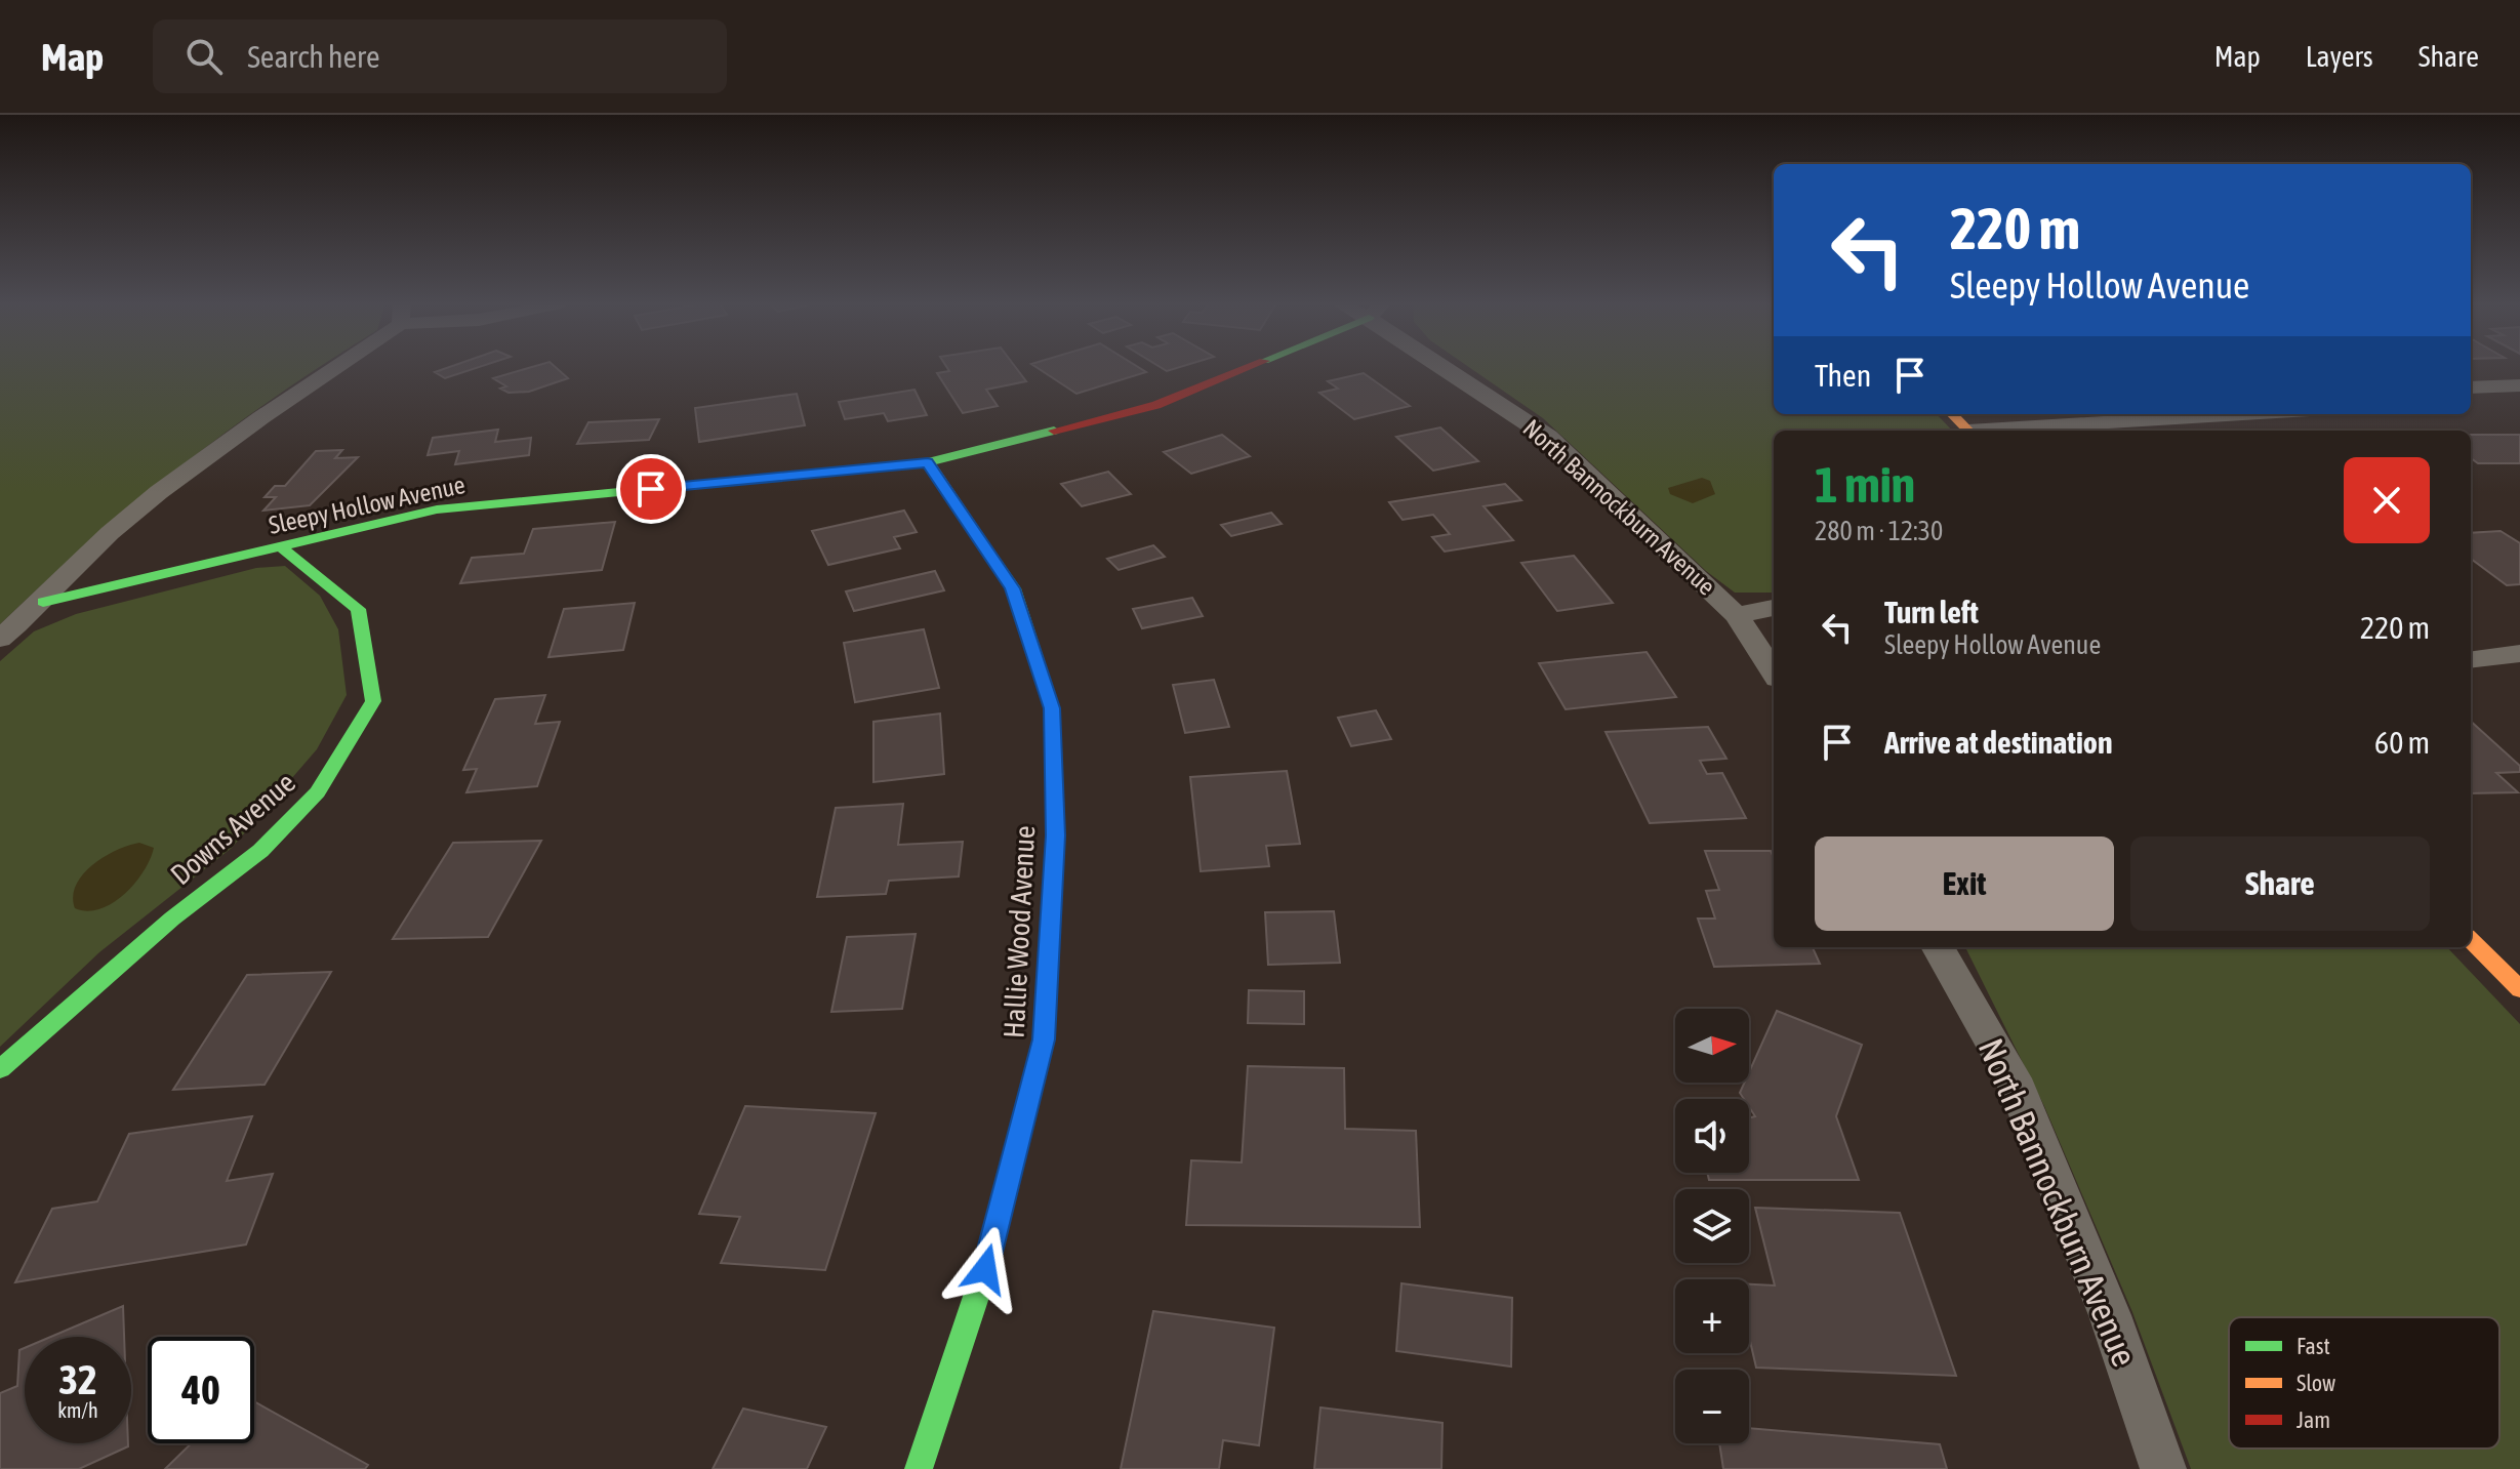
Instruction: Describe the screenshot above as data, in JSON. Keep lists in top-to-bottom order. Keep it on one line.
{"streets":{"street":["Sleepy Hollow Avenue","North Bannockburn Avenue","Downs Avenue","Hallie Wood Avenue"]},"crossings":[["Sleepy Hollow Avenue","Downs Avenue"],["Sleepy Hollow Avenue","Hallie Wood Avenue"]],"legend":["Fast","Slow","Jam"],"north":"right","page":{"header":"Map","search":"Search here","nav":["Map","Layers","Share"],"turn":["220 m","Sleepy Hollow Avenue"],"then":"Then","heading":["1 min","280 m · 12:30"],"list":[{"name":"Turn left","note":"Sleepy Hollow Avenue","value":"220 m"},{"name":"Arrive at destination","value":"60 m"}],"buttons":["Exit","Share"],"map_buttons":["+","−"],"speed":"32 km/h","limit":"40"}}
